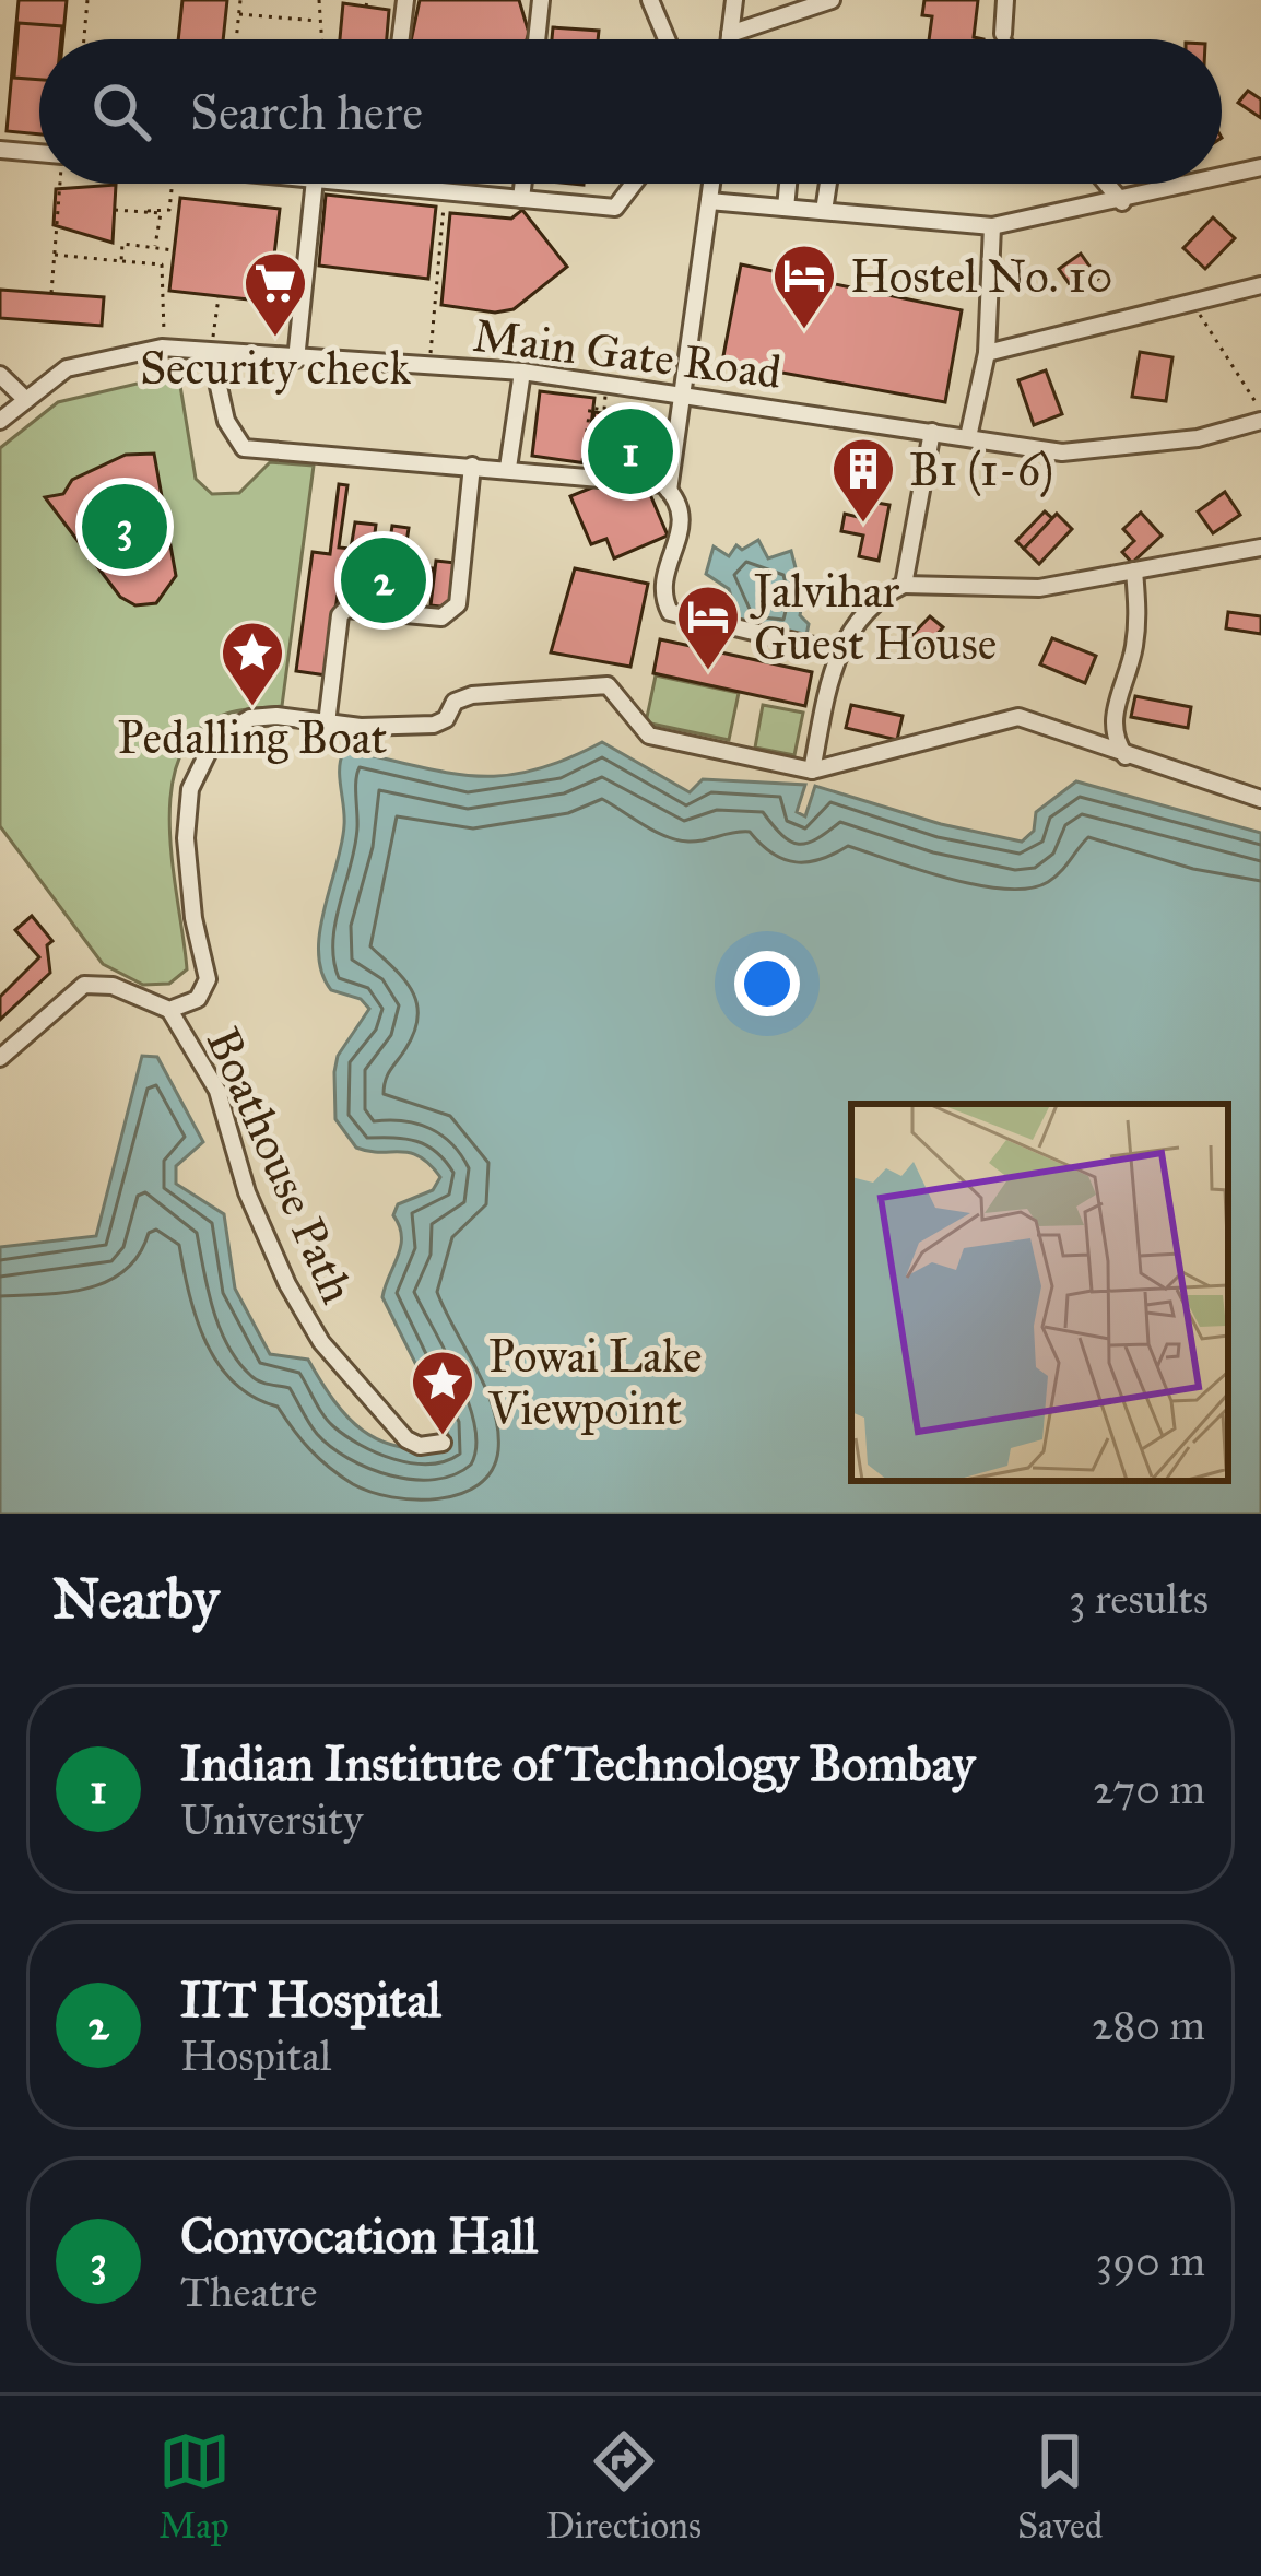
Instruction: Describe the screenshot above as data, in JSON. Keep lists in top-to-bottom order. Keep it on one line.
{"streets":{"street":["Main Gate Road","Boathouse Path"]},"places":{"hotel":["Hostel No. 10","Jalvihar Guest House"],"supermarket":["Security check"],"building":["B1 (1-6)"],"place":["Pedalling Boat","Powai Lake Viewpoint"]},"page":{"search":"Search here","pins":["1","3","2"],"heading":["Nearby","3 results"],"list":[{"mark":"1","name":"Indian Institute of Technology Bombay","note":"University","value":"270 m"},{"mark":"2","name":"IIT Hospital","note":"Hospital","value":"280 m"},{"mark":"3","name":"Convocation Hall","note":"Theatre","value":"390 m"}],"nav":["Map","Directions","Saved"]}}
